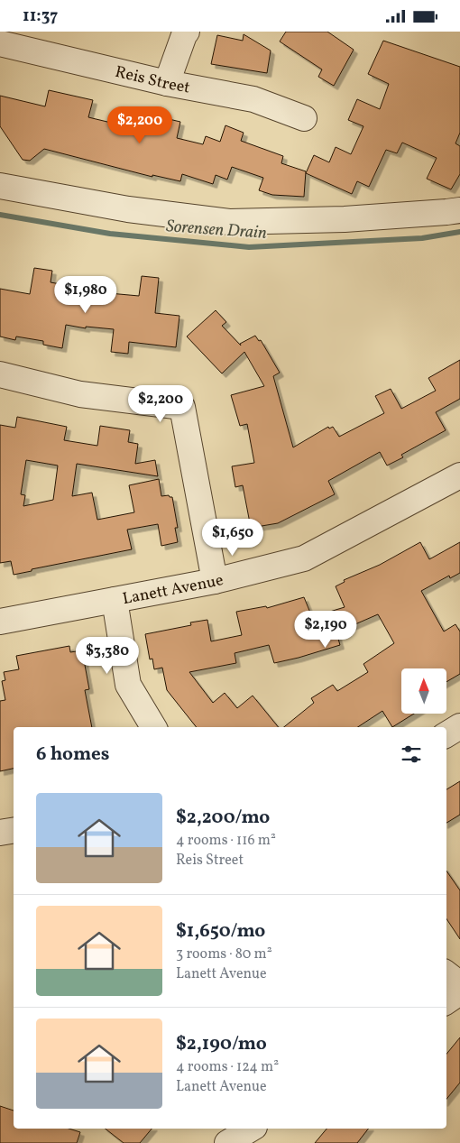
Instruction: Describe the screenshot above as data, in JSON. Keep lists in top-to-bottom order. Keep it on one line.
{"streets":{"street":["Reis Street","Lanett Avenue"]},"water":["Sorensen Drain"],"north":"top","page":{"status":"11:37","price":["$2,200","$1,980","$2,200","$1,650","$2,190","$3,380"],"heading":"6 homes","list":[{"name":"$2,200/mo","note":"4 rooms · 116 m² · Reis Street"},{"name":"$1,650/mo","note":"3 rooms · 80 m² · Lanett Avenue"},{"name":"$2,190/mo","note":"4 rooms · 124 m² · Lanett Avenue"}]}}
